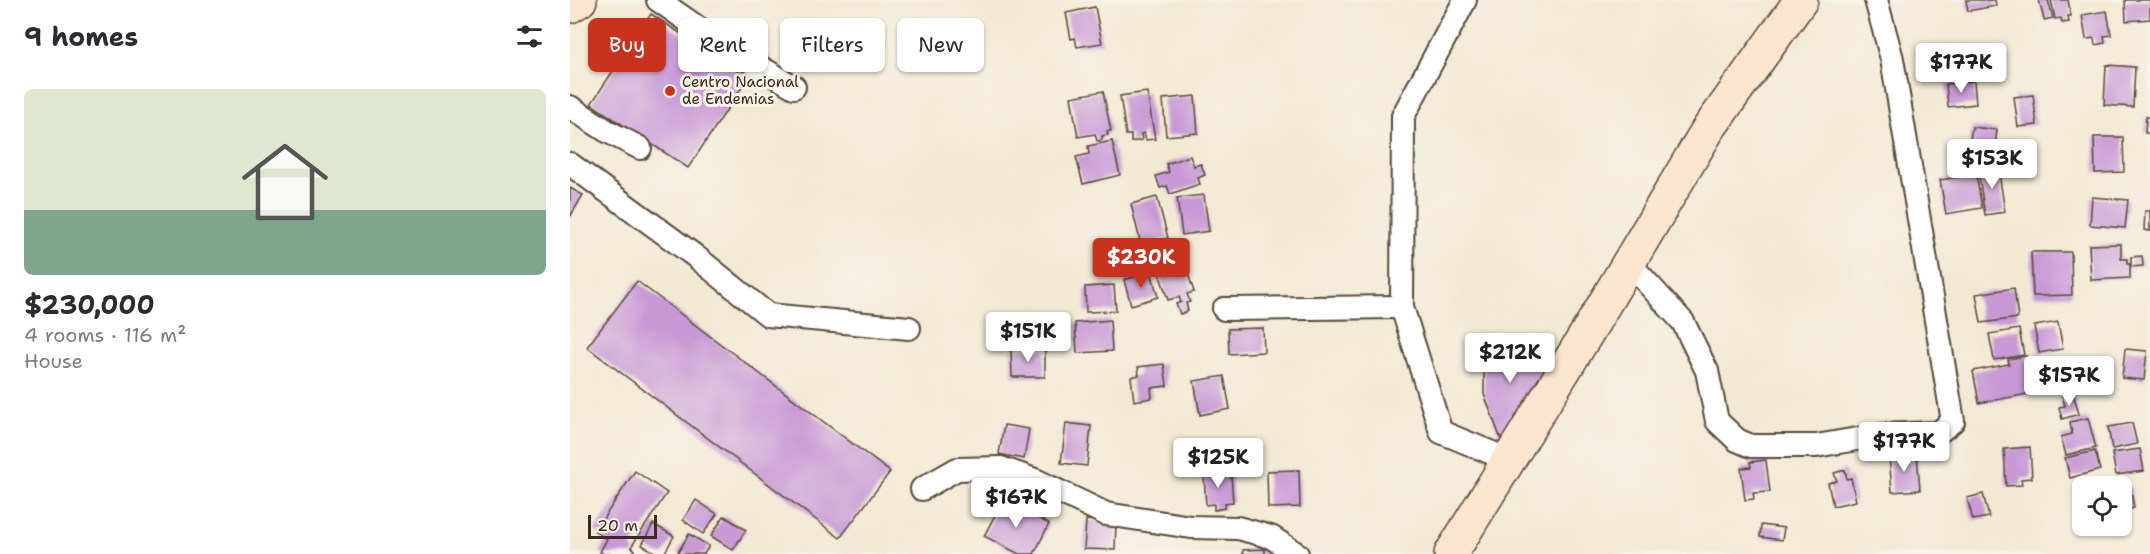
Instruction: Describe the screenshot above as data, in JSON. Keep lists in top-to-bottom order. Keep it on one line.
{"places":["Centro Nacional de Endemias"],"scale_bar":"20 m","page":{"heading":"9 homes","chip":["Buy","Rent","Filters","New"],"price":["$177K","$153K","$230K","$151K","$212K","$157K","$177K","$125K","$167K"],"list":[{"name":"$230,000","note":"4 rooms · 116 m² · House"}],"scale":"20 m"}}
